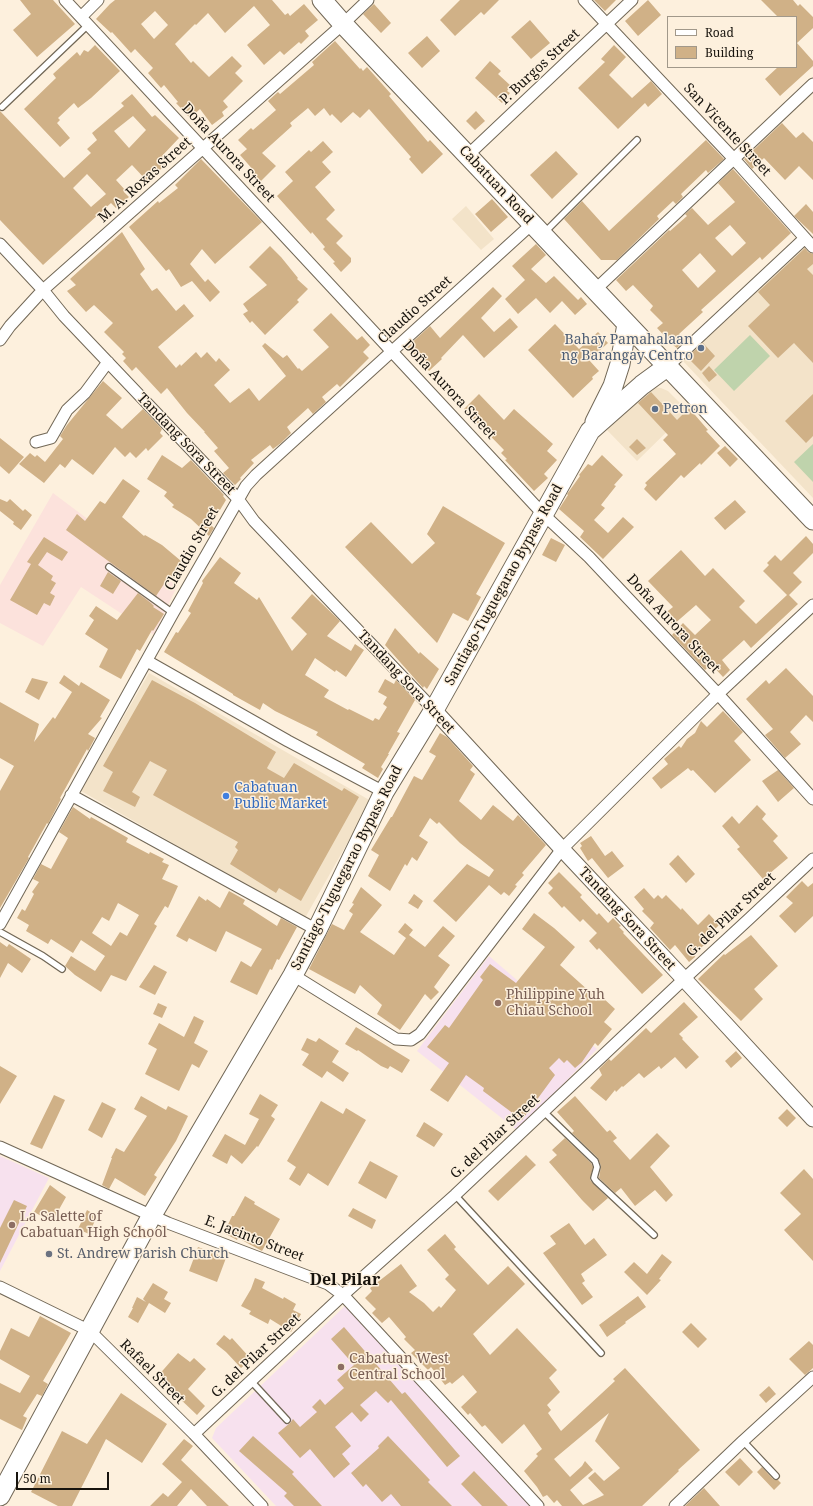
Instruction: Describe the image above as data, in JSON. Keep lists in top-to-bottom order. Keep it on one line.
{"streets":{"highway":["Cabatuan Road","Santiago-Tuguegarao Bypass Road"],"street":["P. Burgos Street","San Vicente Street","Doña Aurora Street","M. A. Roxas Street","Claudio Street","Tandang Sora Street","G. del Pilar Street","E. Jacinto Street","Rafael Street"]},"crossings":[["P. Burgos Street","San Vicente Street"],["P. Burgos Street","Cabatuan Road"],["Doña Aurora Street","M. A. Roxas Street"],["Doña Aurora Street","Claudio Street"],["Doña Aurora Street","Santiago-Tuguegarao Bypass Road"],["M. A. Roxas Street","Cabatuan Road"],["M. A. Roxas Street","Tandang Sora Street"],["Cabatuan Road","Claudio Street"],["Cabatuan Road","Santiago-Tuguegarao Bypass Road"],["Claudio Street","Tandang Sora Street"],["Tandang Sora Street","Santiago-Tuguegarao Bypass Road"],["Tandang Sora Street","G. del Pilar Street"],["Santiago-Tuguegarao Bypass Road","E. Jacinto Street"],["Santiago-Tuguegarao Bypass Road","Rafael Street"],["G. del Pilar Street","E. Jacinto Street"],["G. del Pilar Street","Rafael Street"]],"districts":["Del Pilar"],"places":["Bahay Pamahalaan ng Barangay Centro","Petron","Cabatuan Public Market","Philippine Yuh Chiau School","La Salette of Cabatuan High School","St. Andrew Parish Church","Cabatuan West Central School"],"legend":["Road","Building"],"scale_bar":"50 m"}
